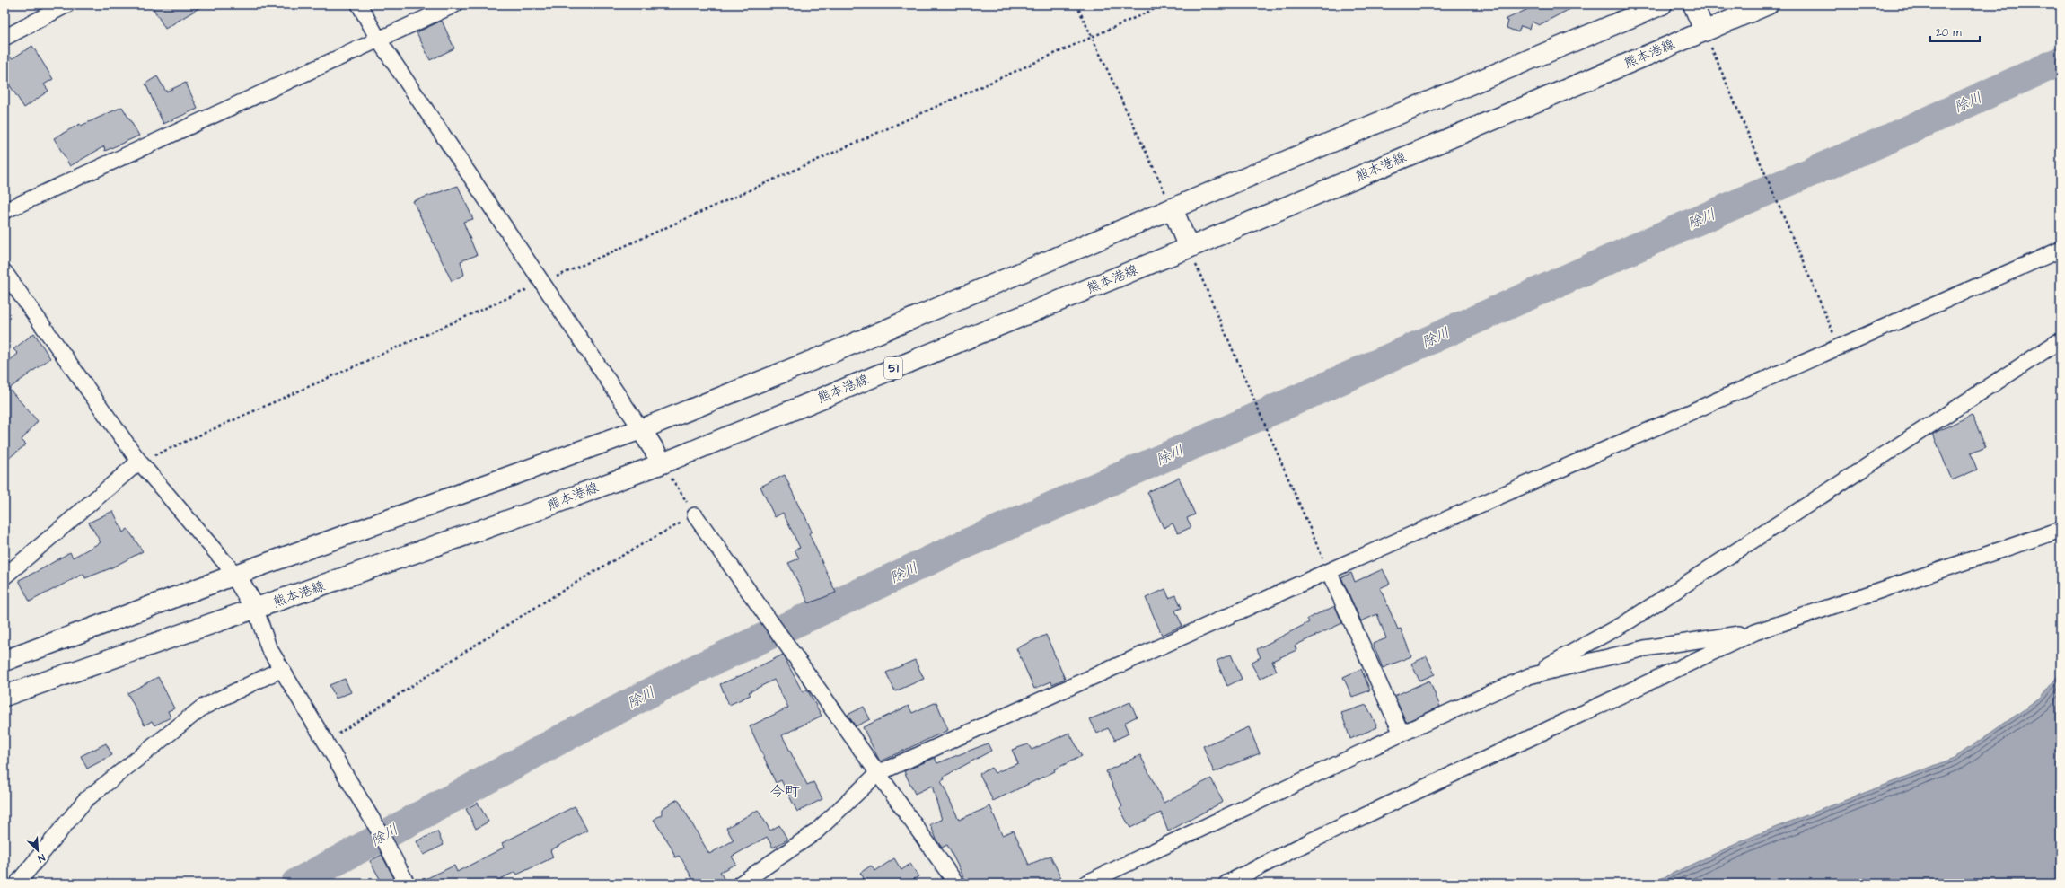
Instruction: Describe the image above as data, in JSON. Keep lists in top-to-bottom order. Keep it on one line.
{"streets":{"main road":["熊本港線","51"]},"districts":["今町"],"water":["除川"],"scale_bar":"20 m","north":"bottom right"}
